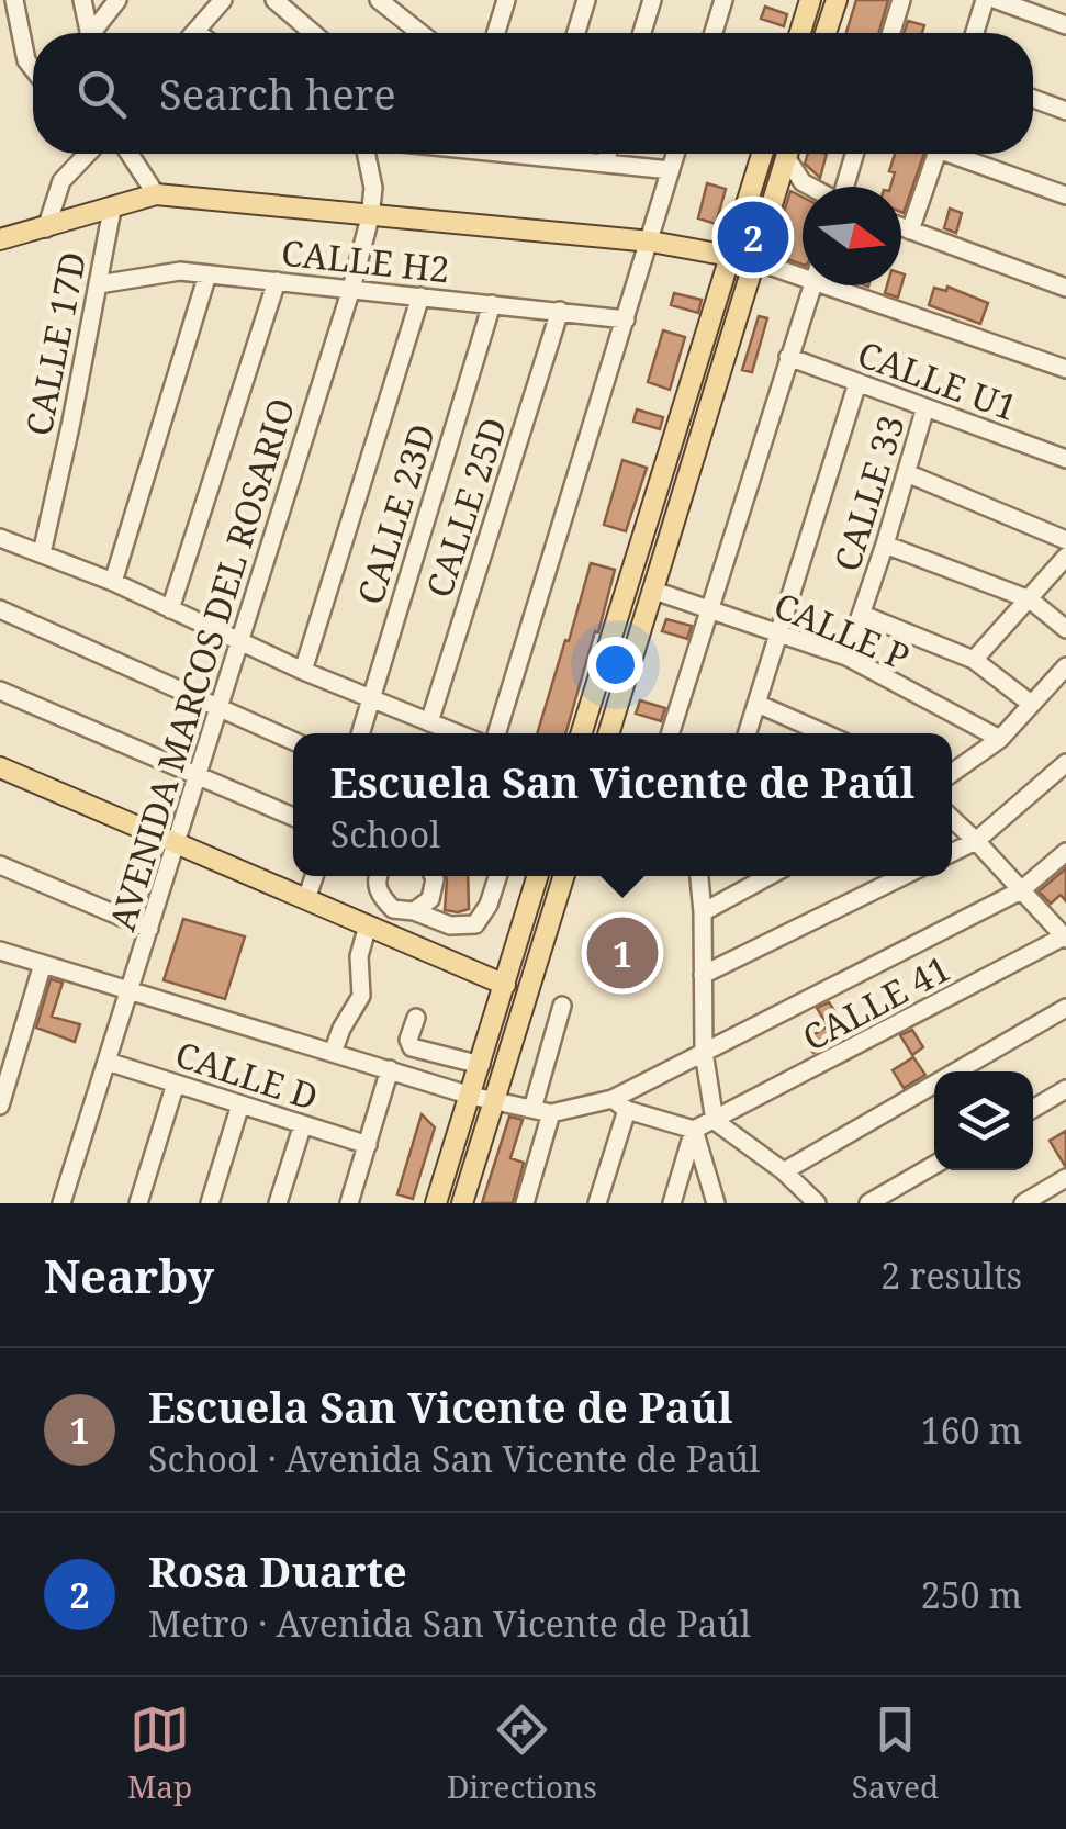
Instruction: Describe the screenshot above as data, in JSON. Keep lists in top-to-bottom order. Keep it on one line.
{"streets":{"street":["CALLE H2","CALLE 17D","CALLE U1","CALLE 33","CALLE 25D","CALLE 23D","CALLE P","AVENIDA MARCOS DEL ROSARIO","CALLE 41","CALLE D"]},"crossings":[["CALLE H2","CALLE 17D"],["CALLE H2","CALLE 25D"],["CALLE H2","CALLE 23D"],["CALLE H2","AVENIDA MARCOS DEL ROSARIO"],["CALLE U1","CALLE 33"],["CALLE 33","CALLE P"],["AVENIDA MARCOS DEL ROSARIO","CALLE D"]],"north":"right","page":{"search":"Search here","pins":["2","1"],"popup":["Escuela San Vicente de Paúl","School"],"heading":["Nearby","2 results"],"list":[{"mark":"1","name":"Escuela San Vicente de Paúl","note":"School · Avenida San Vicente de Paúl","value":"160 m"},{"mark":"2","name":"Rosa Duarte","note":"Metro · Avenida San Vicente de Paúl","value":"250 m"}],"nav":["Map","Directions","Saved"]}}
